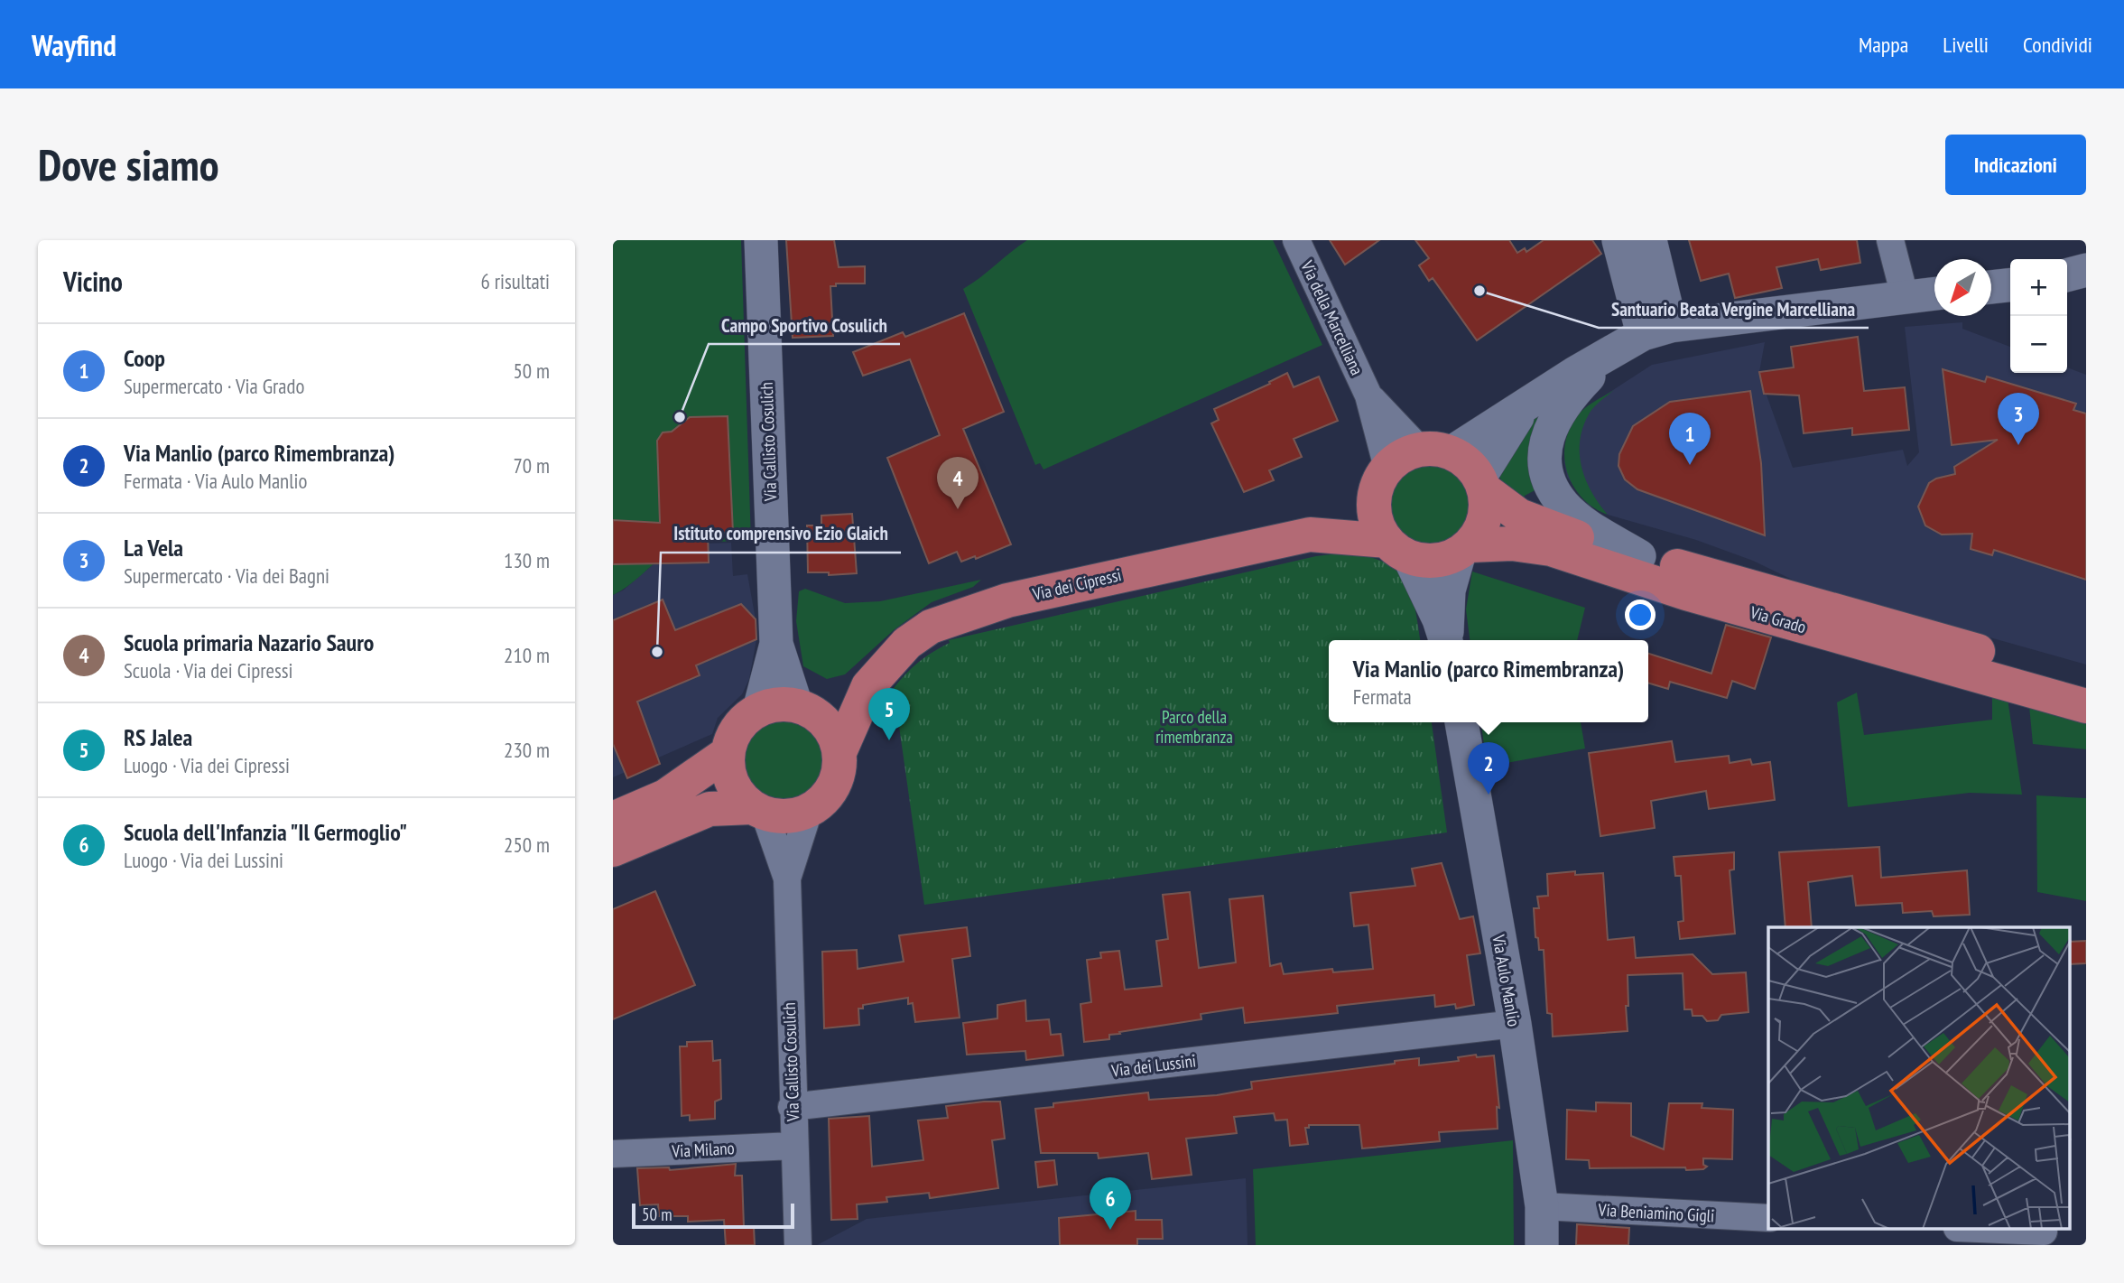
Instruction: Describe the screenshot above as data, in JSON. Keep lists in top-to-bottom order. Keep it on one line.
{"streets":{"main road":["Via Callisto Cosulich","Via dei Cipressi","Via Grado"],"street":["Via della Marcelliana","Via Aulo Manlio","Via dei Lussini","Via Milano","Via Beniamino Gigli"]},"crossings":[["Via della Marcelliana","Via dei Cipressi"],["Via della Marcelliana","Via Grado"],["Via Callisto Cosulich","Via dei Cipressi"],["Via Callisto Cosulich","Via dei Lussini"],["Via Callisto Cosulich","Via Milano"],["Via dei Cipressi","Via Grado"],["Via Aulo Manlio","Via dei Lussini"],["Via Aulo Manlio","Via Beniamino Gigli"]],"parks":["Parco della rimembranza"],"places":["Santuario Beata Vergine Marcelliana","Campo Sportivo Cosulich","Istituto comprensivo Ezio Glaich"],"scale_bar":"50 m","north":"bottom left","page":{"header":"Wayfind","nav":["Mappa","Livelli","Condividi"],"buttons":"Indicazioni","title":"Dove siamo","heading":["Vicino","6 risultati"],"map_buttons":["+","−"],"list":[{"mark":"1","name":"Coop","note":"Supermercato · Via Grado","value":"50 m"},{"mark":"2","name":"Via Manlio (parco Rimembranza)","note":"Fermata · Via Aulo Manlio","value":"70 m"},{"mark":"3","name":"La Vela","note":"Supermercato · Via dei Bagni","value":"130 m"},{"mark":"4","name":"Scuola primaria Nazario Sauro","note":"Scuola · Via dei Cipressi","value":"210 m"},{"mark":"5","name":"RS Jalea","note":"Luogo · Via dei Cipressi","value":"230 m"},{"mark":"6","name":"Scuola dell'Infanzia \"Il Germoglio\"","note":"Luogo · Via dei Lussini","value":"250 m"}],"pins":["3","1","4","5","2","6"],"popup":["Via Manlio (parco Rimembranza)","Fermata"],"scale":"50 m"}}
